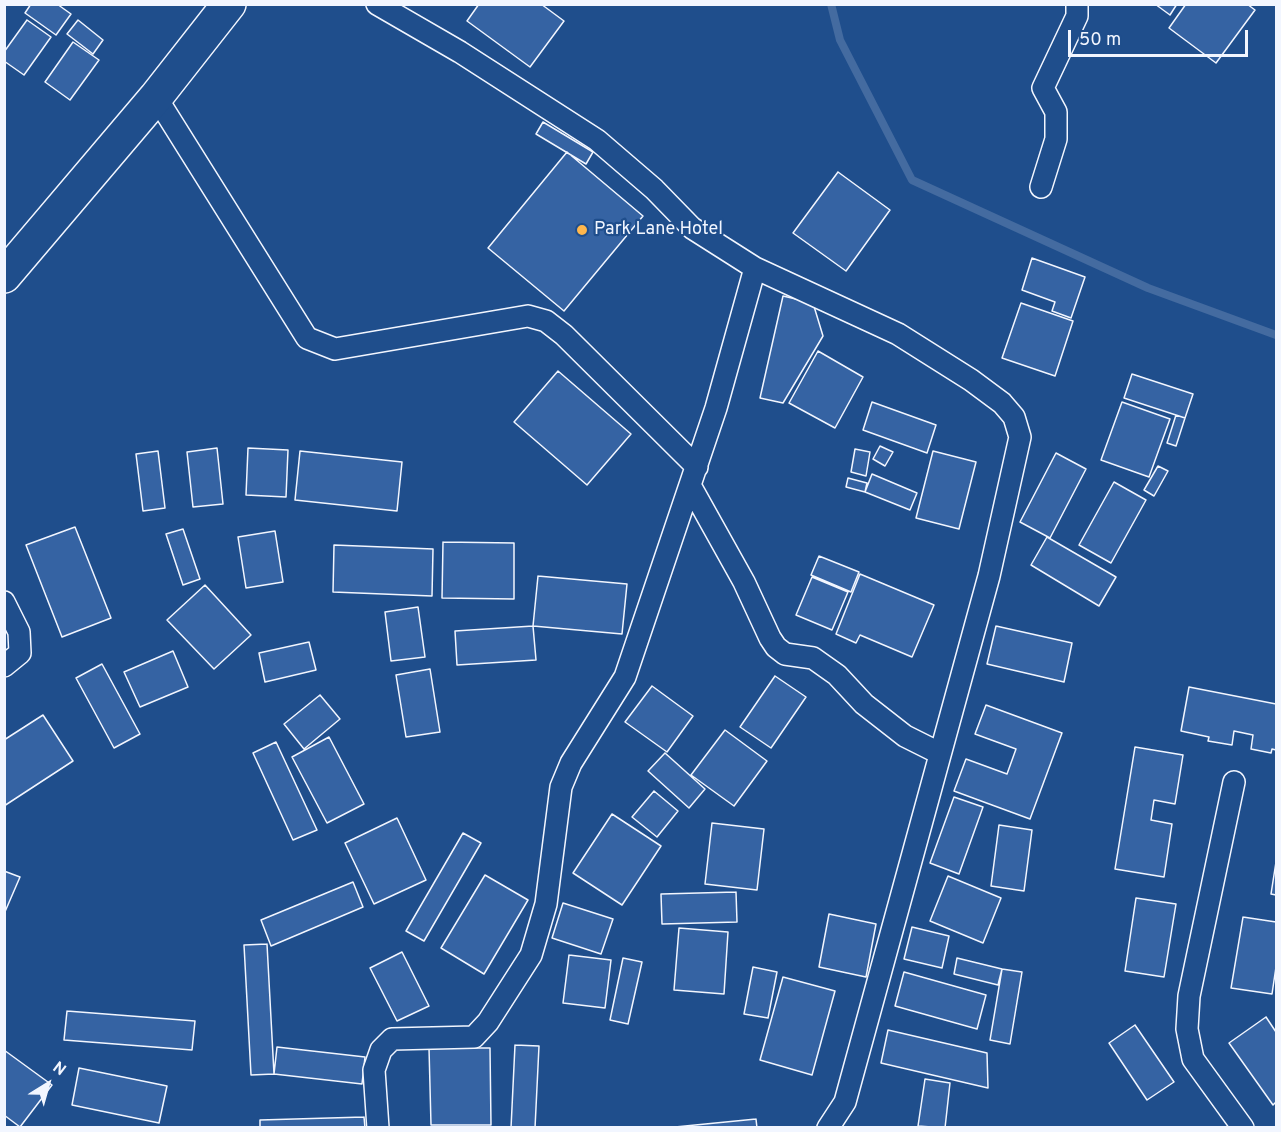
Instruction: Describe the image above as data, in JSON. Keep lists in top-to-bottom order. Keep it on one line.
{"places":["Park Lane Hotel"],"scale_bar":"50 m","north":"top right"}
